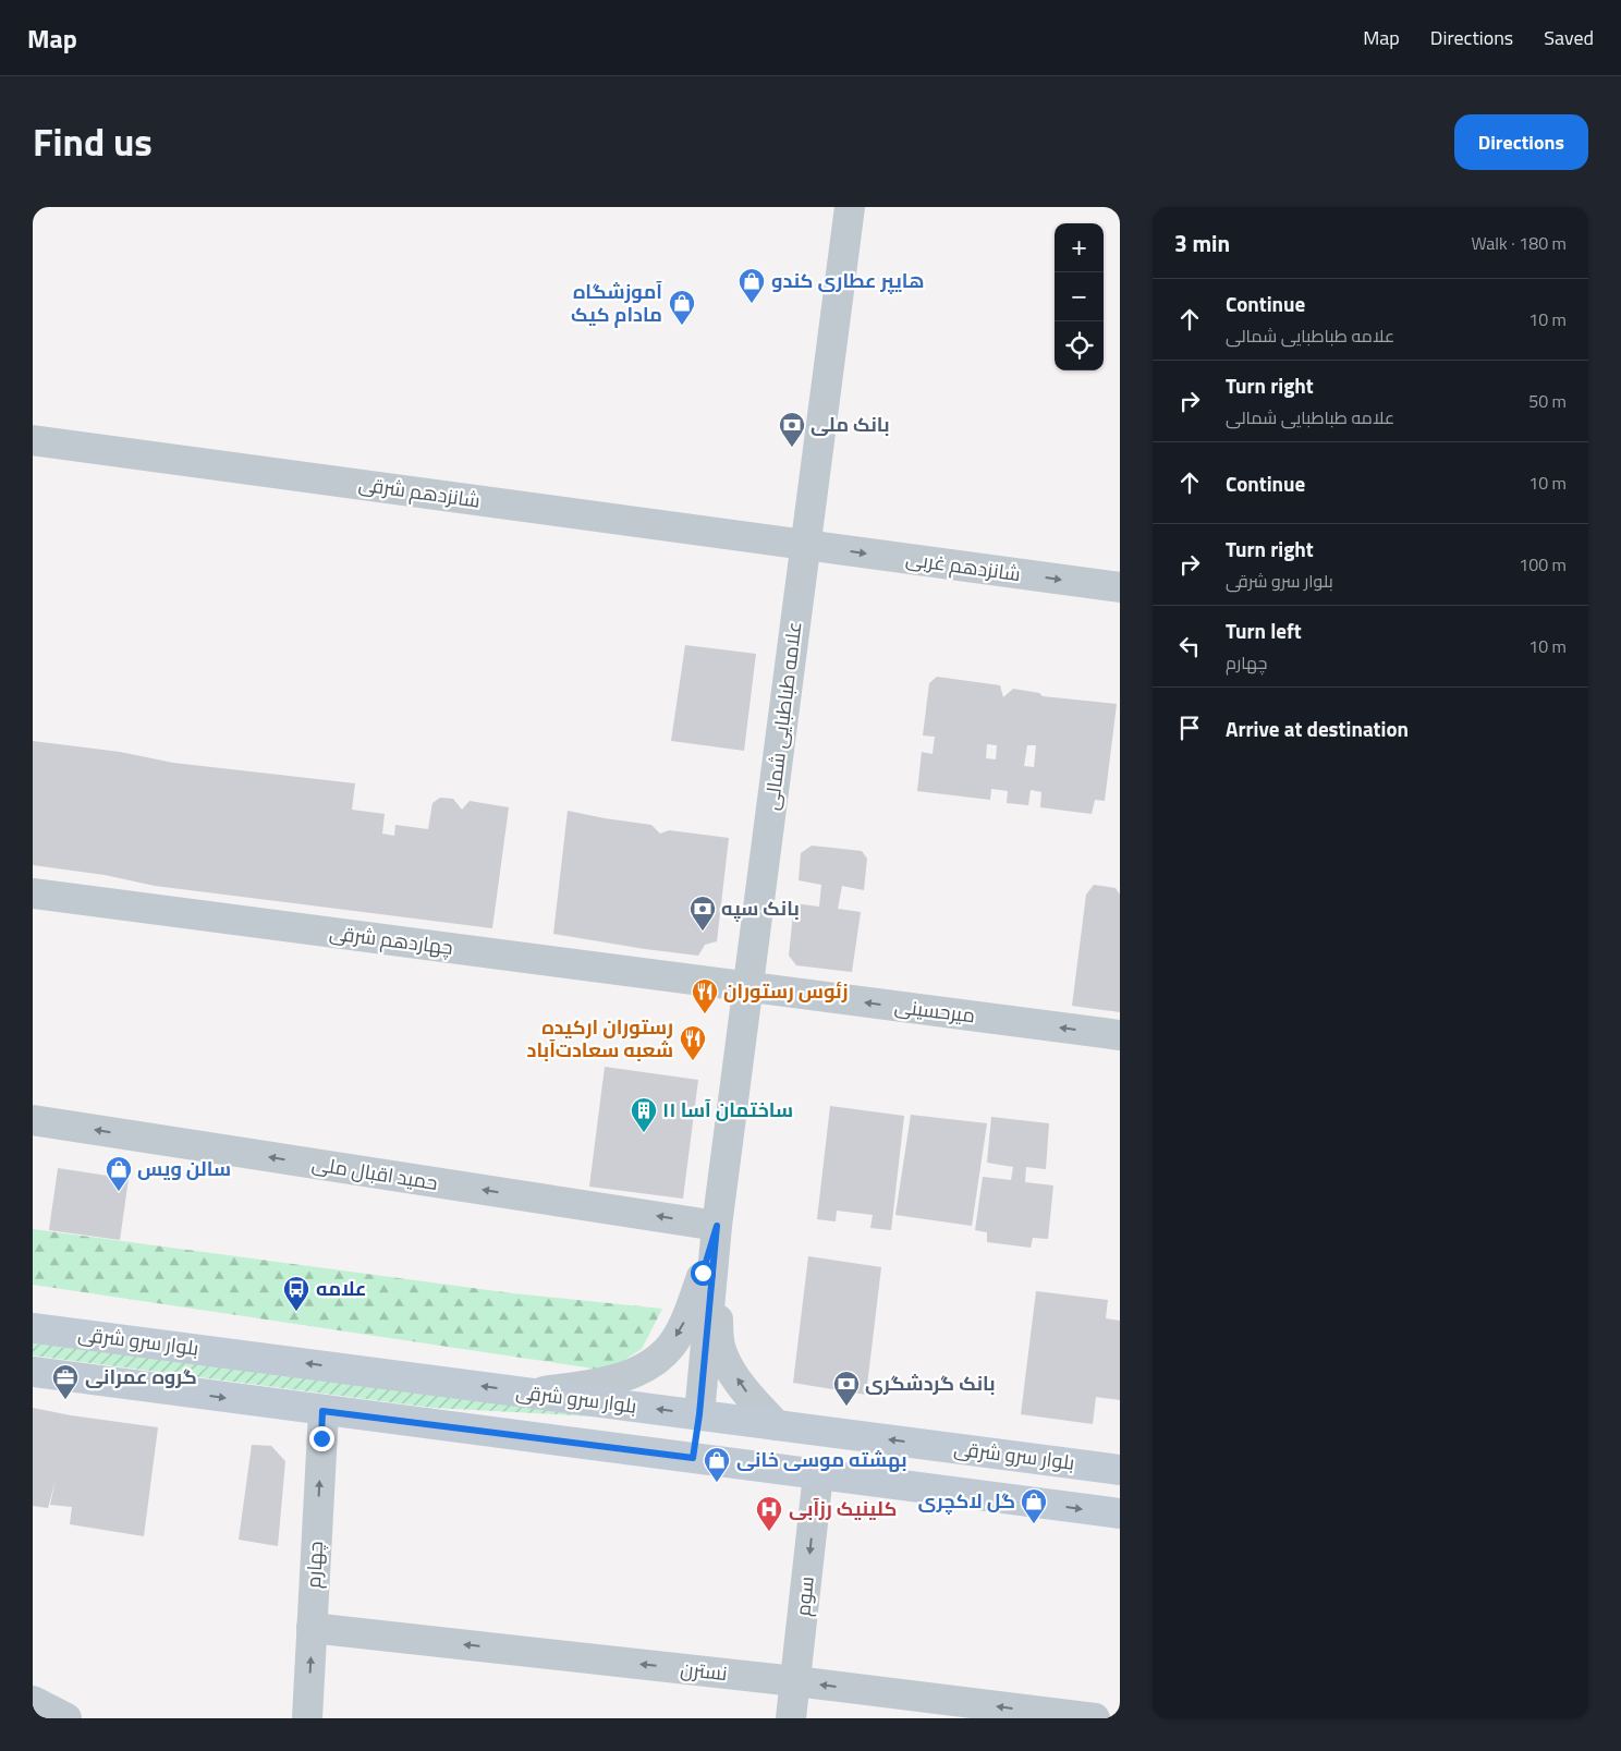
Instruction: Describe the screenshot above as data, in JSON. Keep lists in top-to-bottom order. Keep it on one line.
{"streets":{"main road":["بلوار سرو شرقی"],"street":["شانزدهم شرقی","شانزدهم غربی","علامه طباطبایی شمالی","چهاردهم شرقی","میرحسینی","حمید اقبال ملی","چهارم","سوم","نسترن"]},"crossings":[["شانزدهم شرقی","شانزدهم غربی"],["شانزدهم شرقی","علامه طباطبایی شمالی"],["شانزدهم غربی","علامه طباطبایی شمالی"],["علامه طباطبایی شمالی","چهاردهم شرقی"],["علامه طباطبایی شمالی","میرحسینی"],["علامه طباطبایی شمالی","حمید اقبال ملی"],["علامه طباطبایی شمالی","بلوار سرو شرقی"],["چهاردهم شرقی","میرحسینی"],["چهارم","نسترن"],["سوم","نسترن"]],"one_way":["شانزدهم غربی","میرحسینی","حمید اقبال ملی","چهارم","سوم","نسترن"],"places":{"shop":["هایپر عطاری کندو","آموزشگاه مادام کیک","سالن ویس","بهشته موسی خانی","گل لاکچری"],"bank":["بانک ملی","بانک سپه","بانک گردشگری"],"restaurant":["زئوس رستوران","رستوران ارکیده شعبه سعادت‌آباد"],"building":["ساختمان آسا ۱۱"],"bus stop":["علامه"],"office":["گروه عمرانی"],"hospital":["کلینیک رزآبی"]},"page":{"header":"Map","nav":["Map","Directions","Saved"],"title":"Find us","buttons":"Directions","heading":["3 min","Walk · 180 m"],"map_buttons":["+","−"],"list":[["Continue","علامه طباطبایی شمالی","10 m"],["Turn right","علامه طباطبایی شمالی","50 m"],["Continue","10 m"],["Turn right","بلوار سرو شرقی","100 m"],["Turn left","چهارم","10 m"],"Arrive at destination"]}}
